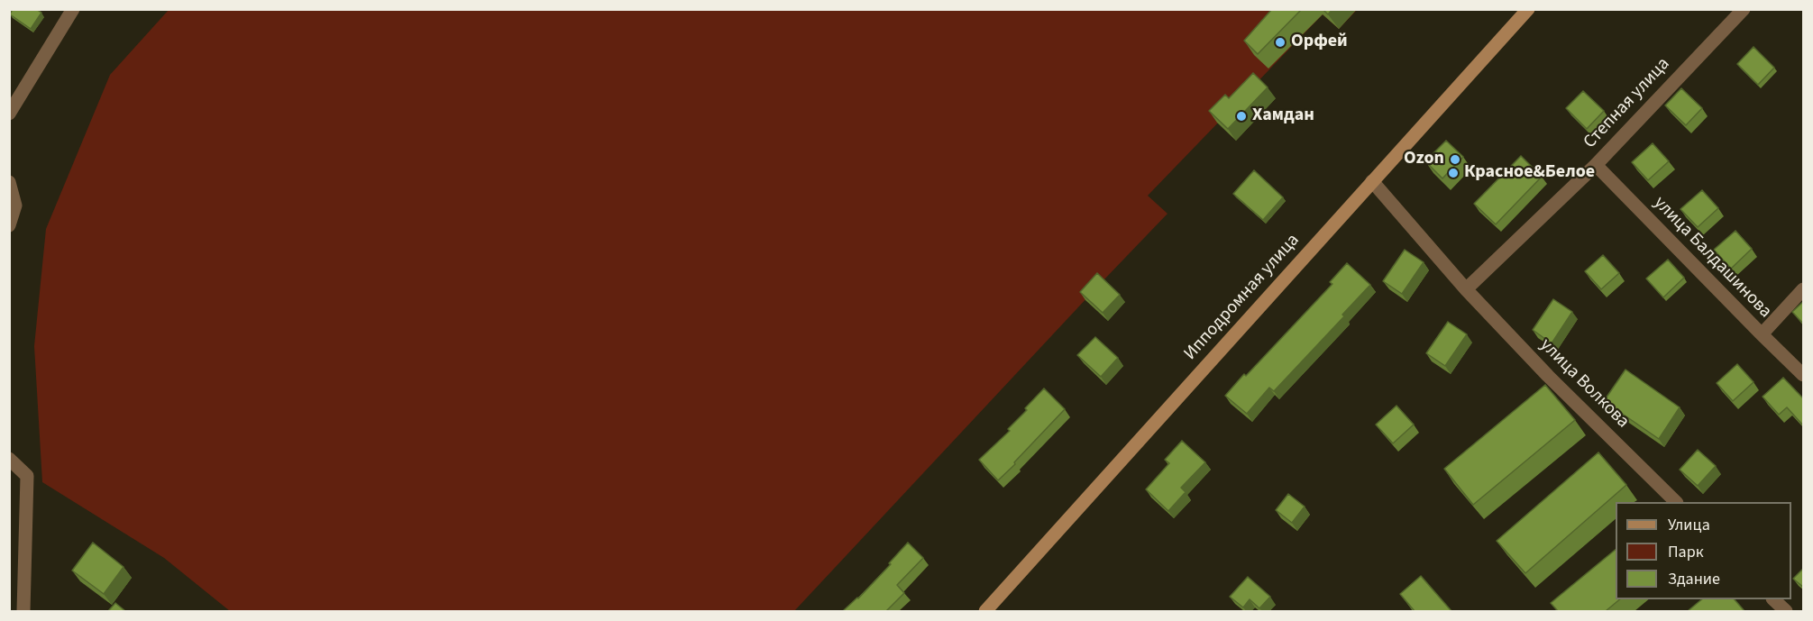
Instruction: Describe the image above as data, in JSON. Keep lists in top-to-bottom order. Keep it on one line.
{"streets":{"main road":["Ипподромная улица"],"street":["Степная улица","улица Балдашинова","улица Волкова"]},"crossings":[["Степная улица","улица Балдашинова"],["Степная улица","улица Волкова"],["Ипподромная улица","улица Волкова"]],"places":["Орфей","Хамдан","Ozon","Красное&Белое"],"legend":["Улица","Парк","Здание"]}
